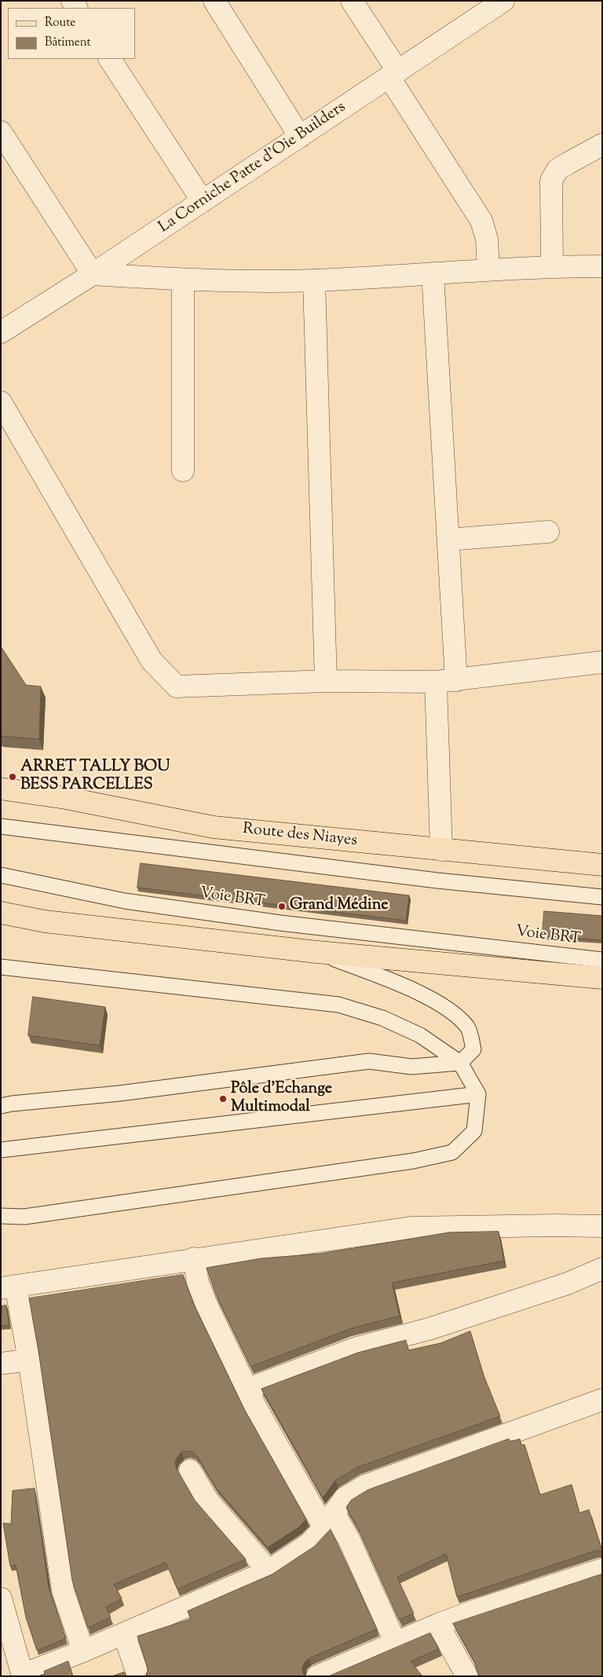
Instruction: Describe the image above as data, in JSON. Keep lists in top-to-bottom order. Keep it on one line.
{"streets":{"main road":["Route des Niayes"],"street":["La Corniche Patte d'Oie Builders"],"lane":["Voie BRT"]},"places":["ARRET TALLY BOU BESS PARCELLES","Grand Médine","Pôle d'Echange Multimodal"],"legend":["Route","Bâtiment"]}
